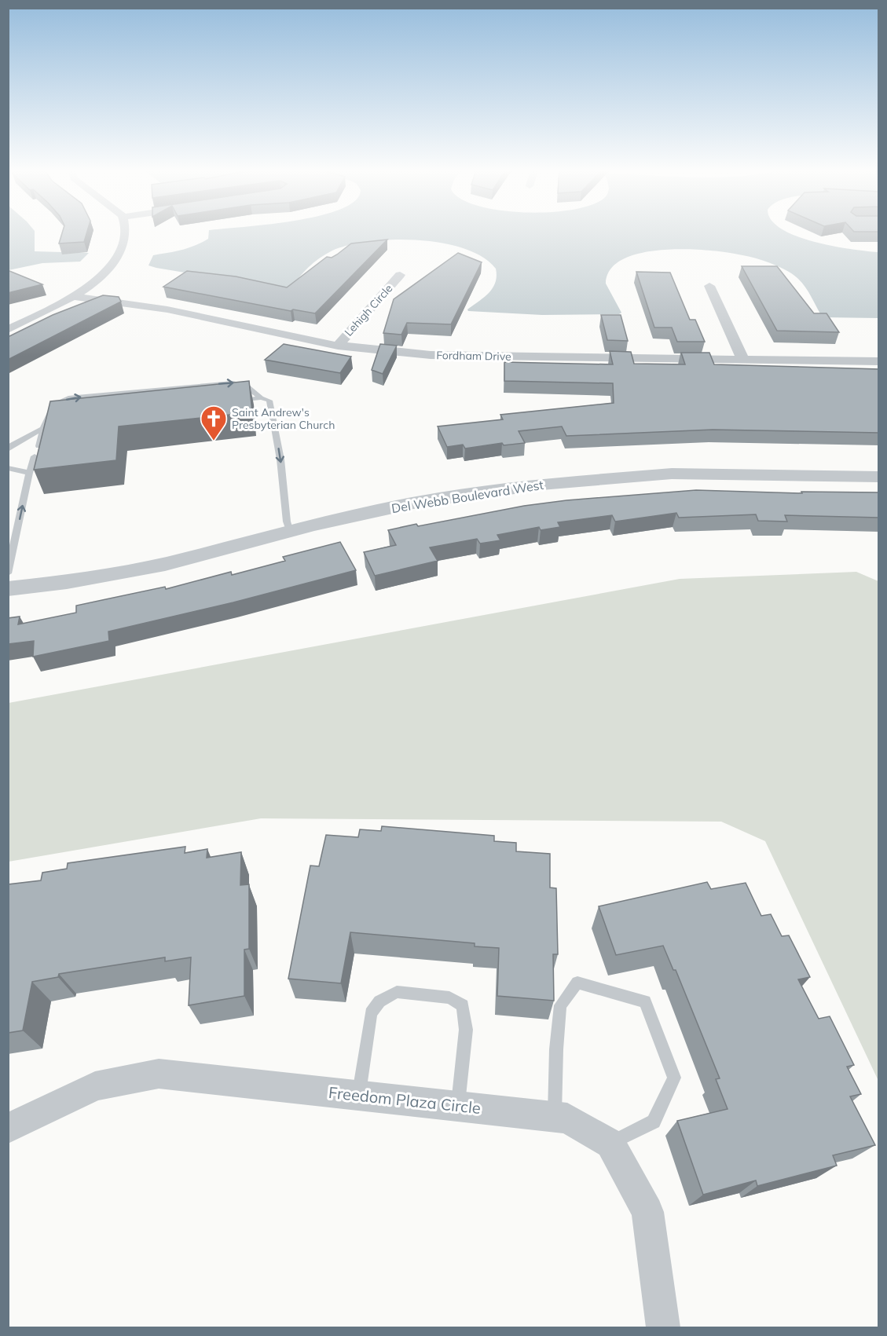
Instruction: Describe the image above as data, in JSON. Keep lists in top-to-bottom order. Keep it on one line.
{"streets":{"street":["Lehigh Circle","Fordham Drive","Del Webb Boulevard West","Freedom Plaza Circle"]},"crossings":[["Lehigh Circle","Fordham Drive"]],"places":{"church":["Saint Andrew's Presbyterian Church"]}}
